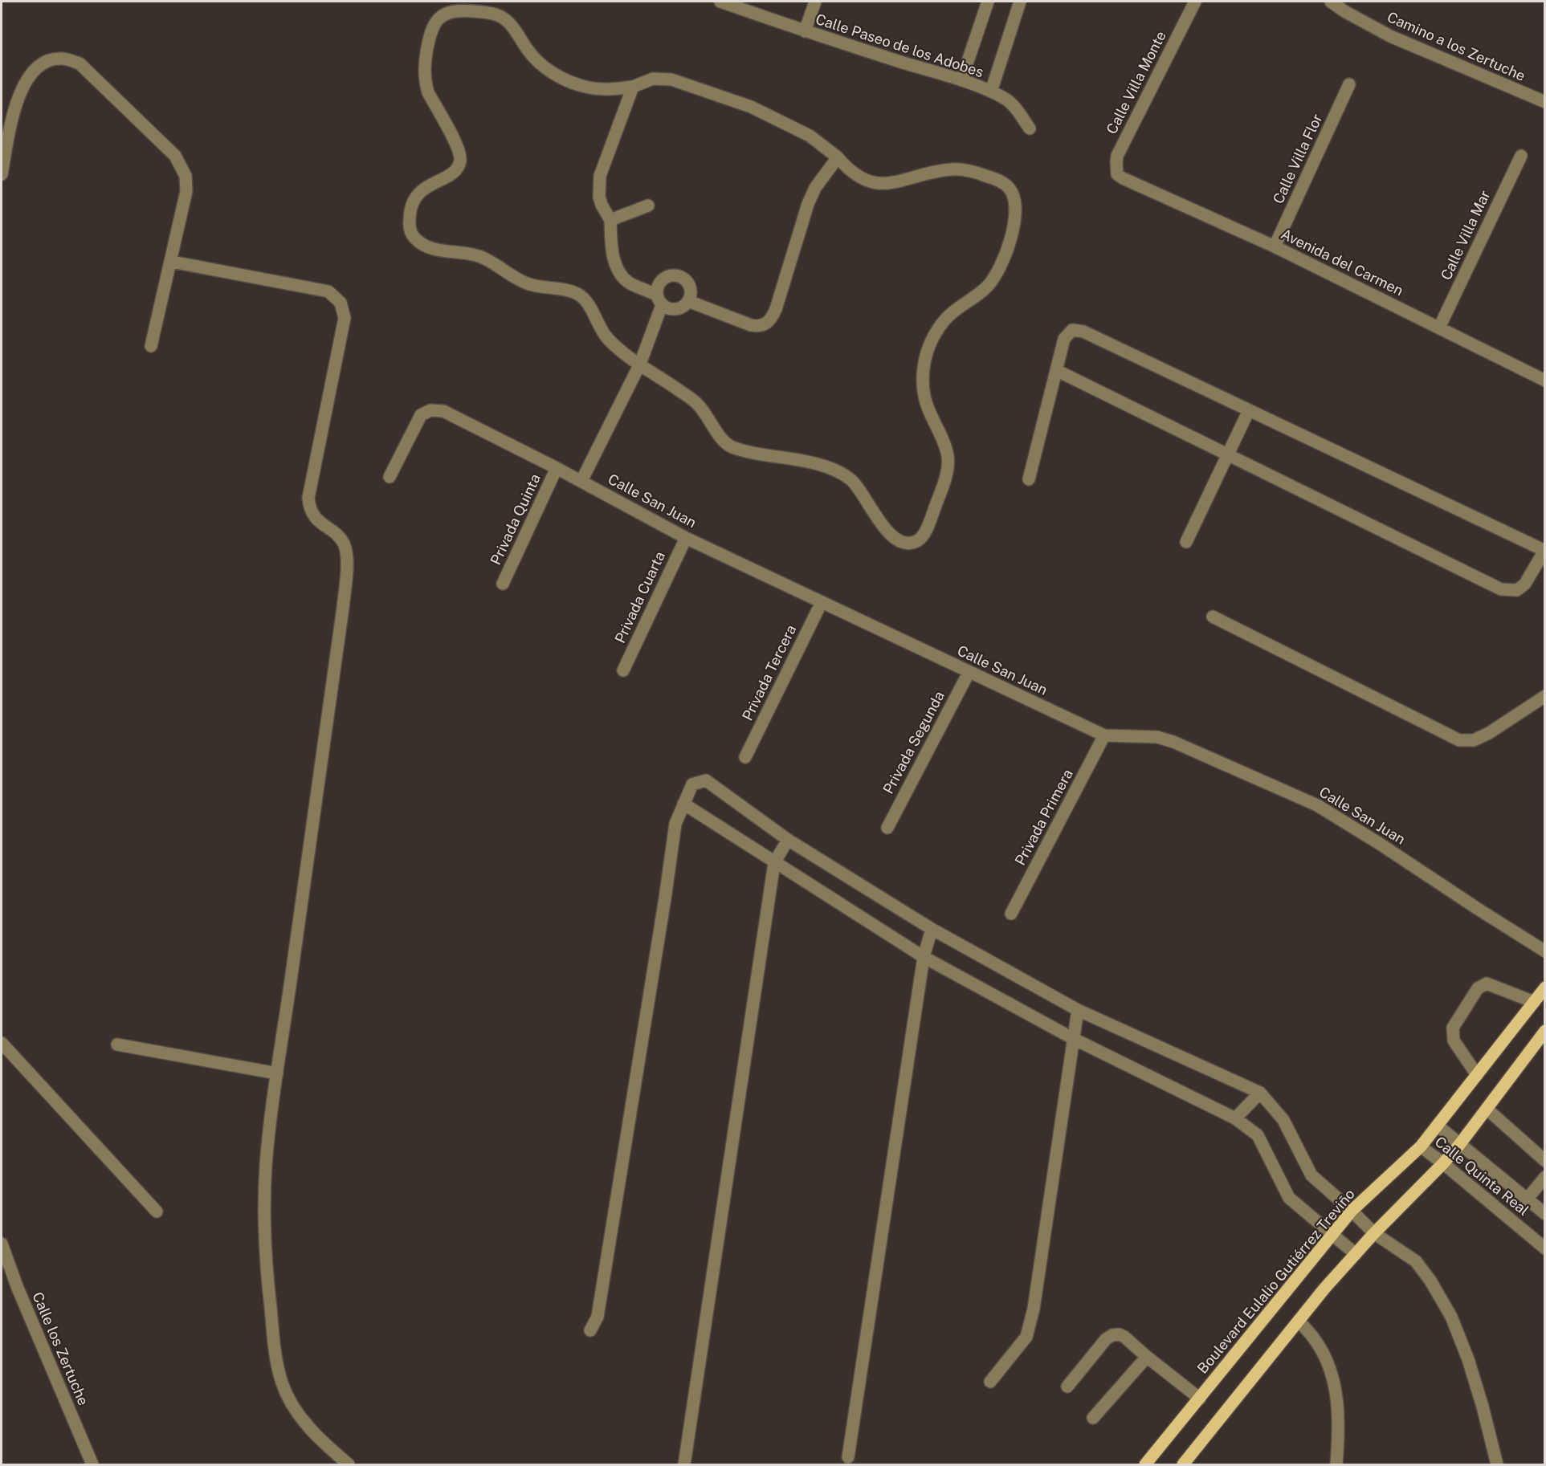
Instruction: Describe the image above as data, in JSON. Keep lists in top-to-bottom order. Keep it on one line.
{"streets":{"main road":["Boulevard Eulalio Gutiérrez Treviño"],"street":["Calle Paseo de los Adobes","Camino a los Zertuche","Calle Villa Monte","Calle Villa Flor","Calle Villa Mar","Avenida del Carmen","Calle San Juan","Privada Quinta","Privada Cuarta","Privada Tercera","Privada Segunda","Privada Primera","Calle Quinta Real","Calle los Zertuche"]},"crossings":[["Calle Villa Monte","Avenida del Carmen"],["Calle Villa Flor","Avenida del Carmen"],["Calle Villa Mar","Avenida del Carmen"],["Calle San Juan","Privada Quinta"],["Calle San Juan","Privada Cuarta"],["Calle San Juan","Privada Tercera"],["Calle San Juan","Privada Segunda"],["Calle San Juan","Privada Primera"],["Calle Quinta Real","Boulevard Eulalio Gutiérrez Treviño"]]}
